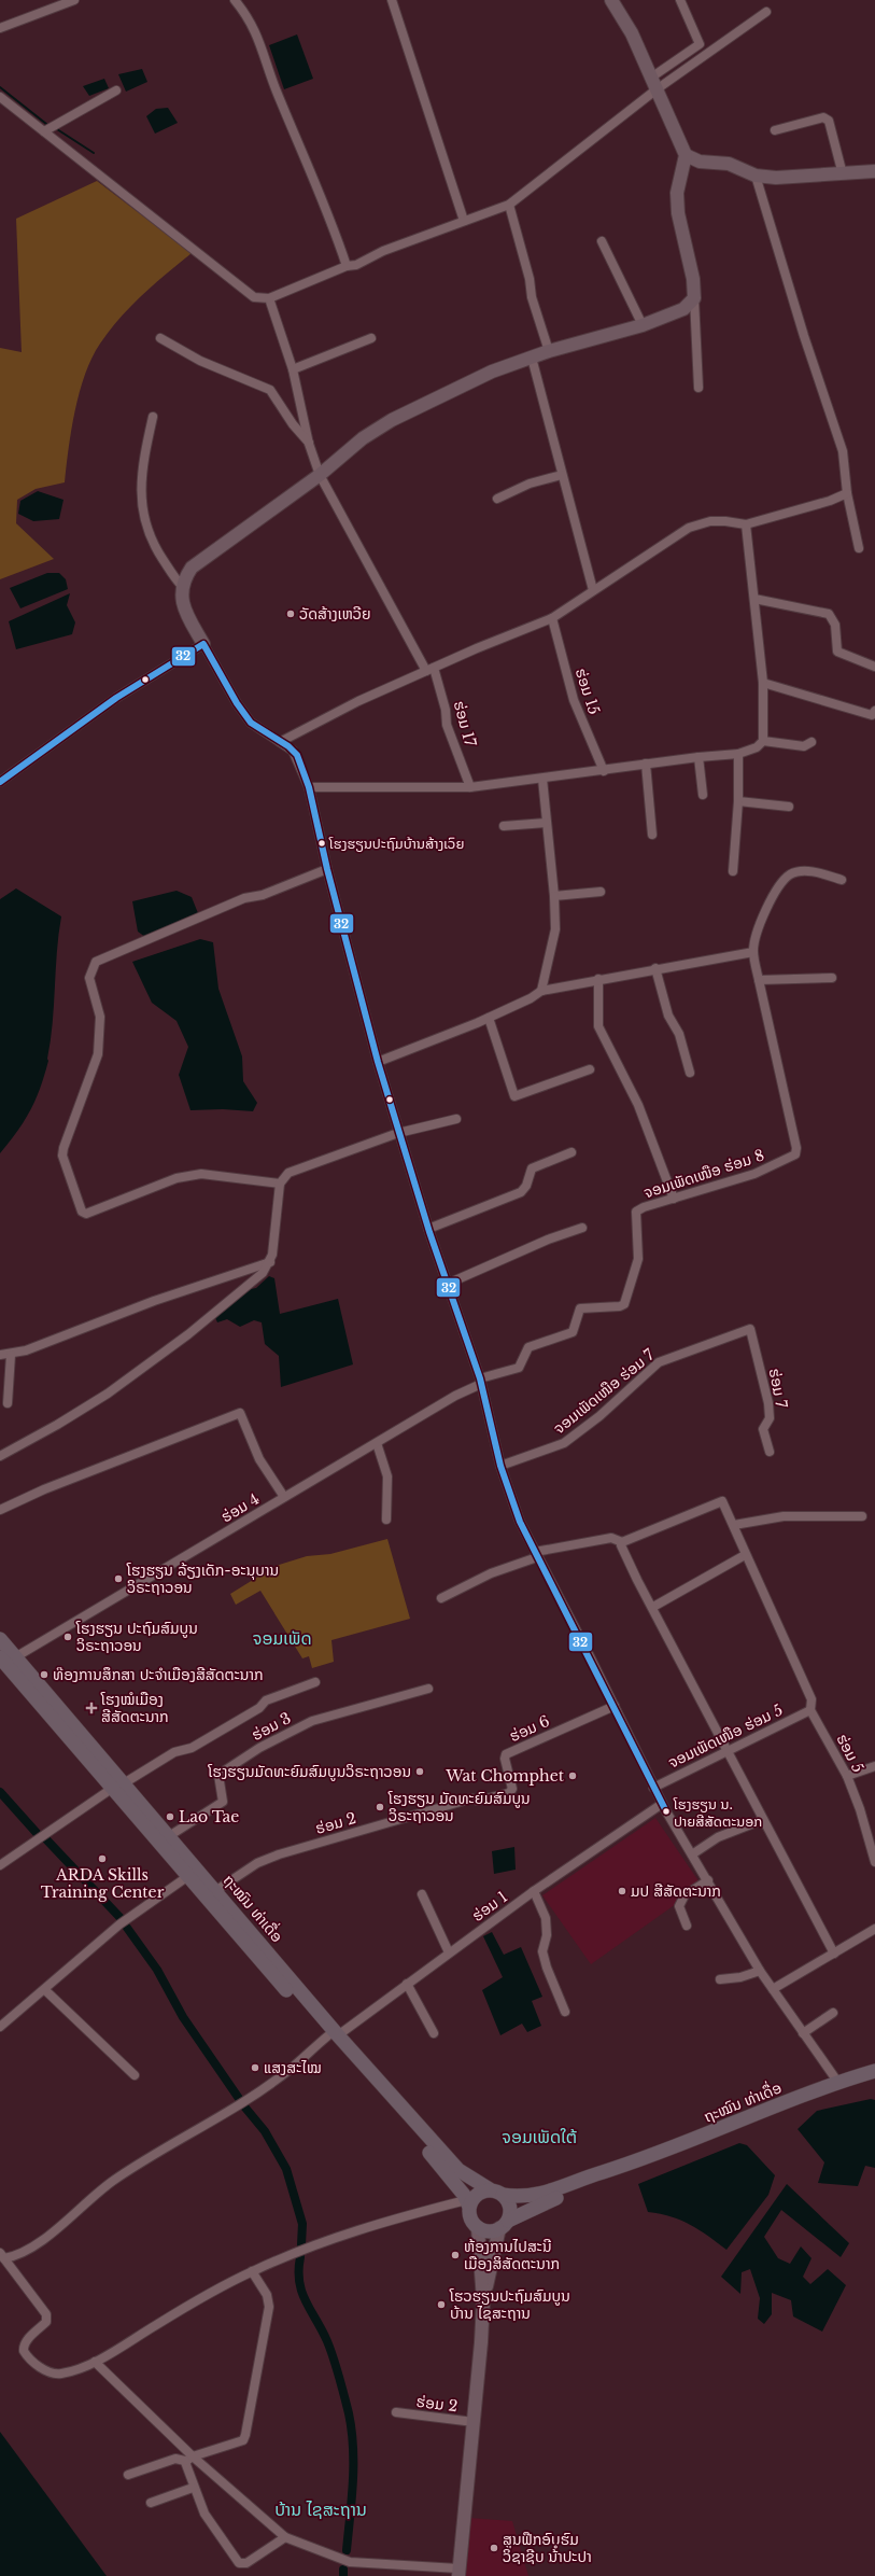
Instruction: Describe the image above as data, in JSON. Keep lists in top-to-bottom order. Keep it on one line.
{"streets":{"main road":["ຖະໝົນ ທ່າເດື່ອ"],"street":["ຮ່ອມ 15","ຮ່ອມ 17","ຈອມເພັດເໜືອ ຮ່ອມ 8","ຮ່ອມ 7","ຈອມເພັດເໜືອ ຮ່ອມ 7","ຮ່ອມ 4","ຮ່ອມ 3","ຮ່ອມ 6","ຈອມເພັດເໜືອ ຮ່ອມ 5","ຮ່ອມ 5","ຮ່ອມ 2","ຮ່ອມ 1"]},"crossings":[["ຈອມເພັດເໜືອ ຮ່ອມ 8","ຮ່ອມ 4"],["ຮ່ອມ 7","ຈອມເພັດເໜືອ ຮ່ອມ 7"],["ຮ່ອມ 4","ຖະໝົນ ທ່າເດື່ອ"],["ຮ່ອມ 3","ຖະໝົນ ທ່າເດື່ອ"],["ຮ່ອມ 6","ຮ່ອມ 2"],["ຈອມເພັດເໜືອ ຮ່ອມ 5","ຮ່ອມ 5"],["ຮ່ອມ 2","ຖະໝົນ ທ່າເດື່ອ"],["ຮ່ອມ 1","ຖະໝົນ ທ່າເດື່ອ"]],"districts":["ຈອມເພັດ","ຈອມເພັດໃຕ້","ບ້ານ ໄຊສະຖານ"],"places":{"other":["ວັດສ້າງເຫວີຍ","ໂຮງຮຽນປະຖົມບ້ານສ້າງເວົຍ","ໂຮງຮຽນ ລ້ຽງເດັກ-ອະນຸບານ ວິຣະຖາວອນ","ໂຮງຮຽນ ປະຖົມສົມບູນ ວິຣະຖາວອນ","ທ໊ອງການສຶກສາ ປະຈໍາເມືອງສີສັດຕະນາກ","ໂຮງຮຽນມັດທະຍົມສົມບູນວິຣະຖາວອນ","Wat Chomphet","ໂຮງຮຽນ ມັດທະຍົມສົມບູນ ວິຣະຖາວອນ","ໂຮງຮຽນ ນ. ປາຍສີສັດຕະນອກ","Lao Tae","ARDA Skills Training Center","ມປ ສີສັດຕະນາກ","ແສງສະໄໝ","ຫ້ອງການໄປສະນີ ເມືອງສິສັດຕະນາກ","ໂຮວຮຽນປະຖົມສົມບູນ ບ້ານ ໄຊສະຖານ","ສູນຟືກອົບຮົມ ວິຊາຊີບ ນ້ໍາປະປາ"],"health":["ໂຮງໝໍເມືອງ ສີສັດຕະນາກ"]},"lines":["transit line 32"]}
